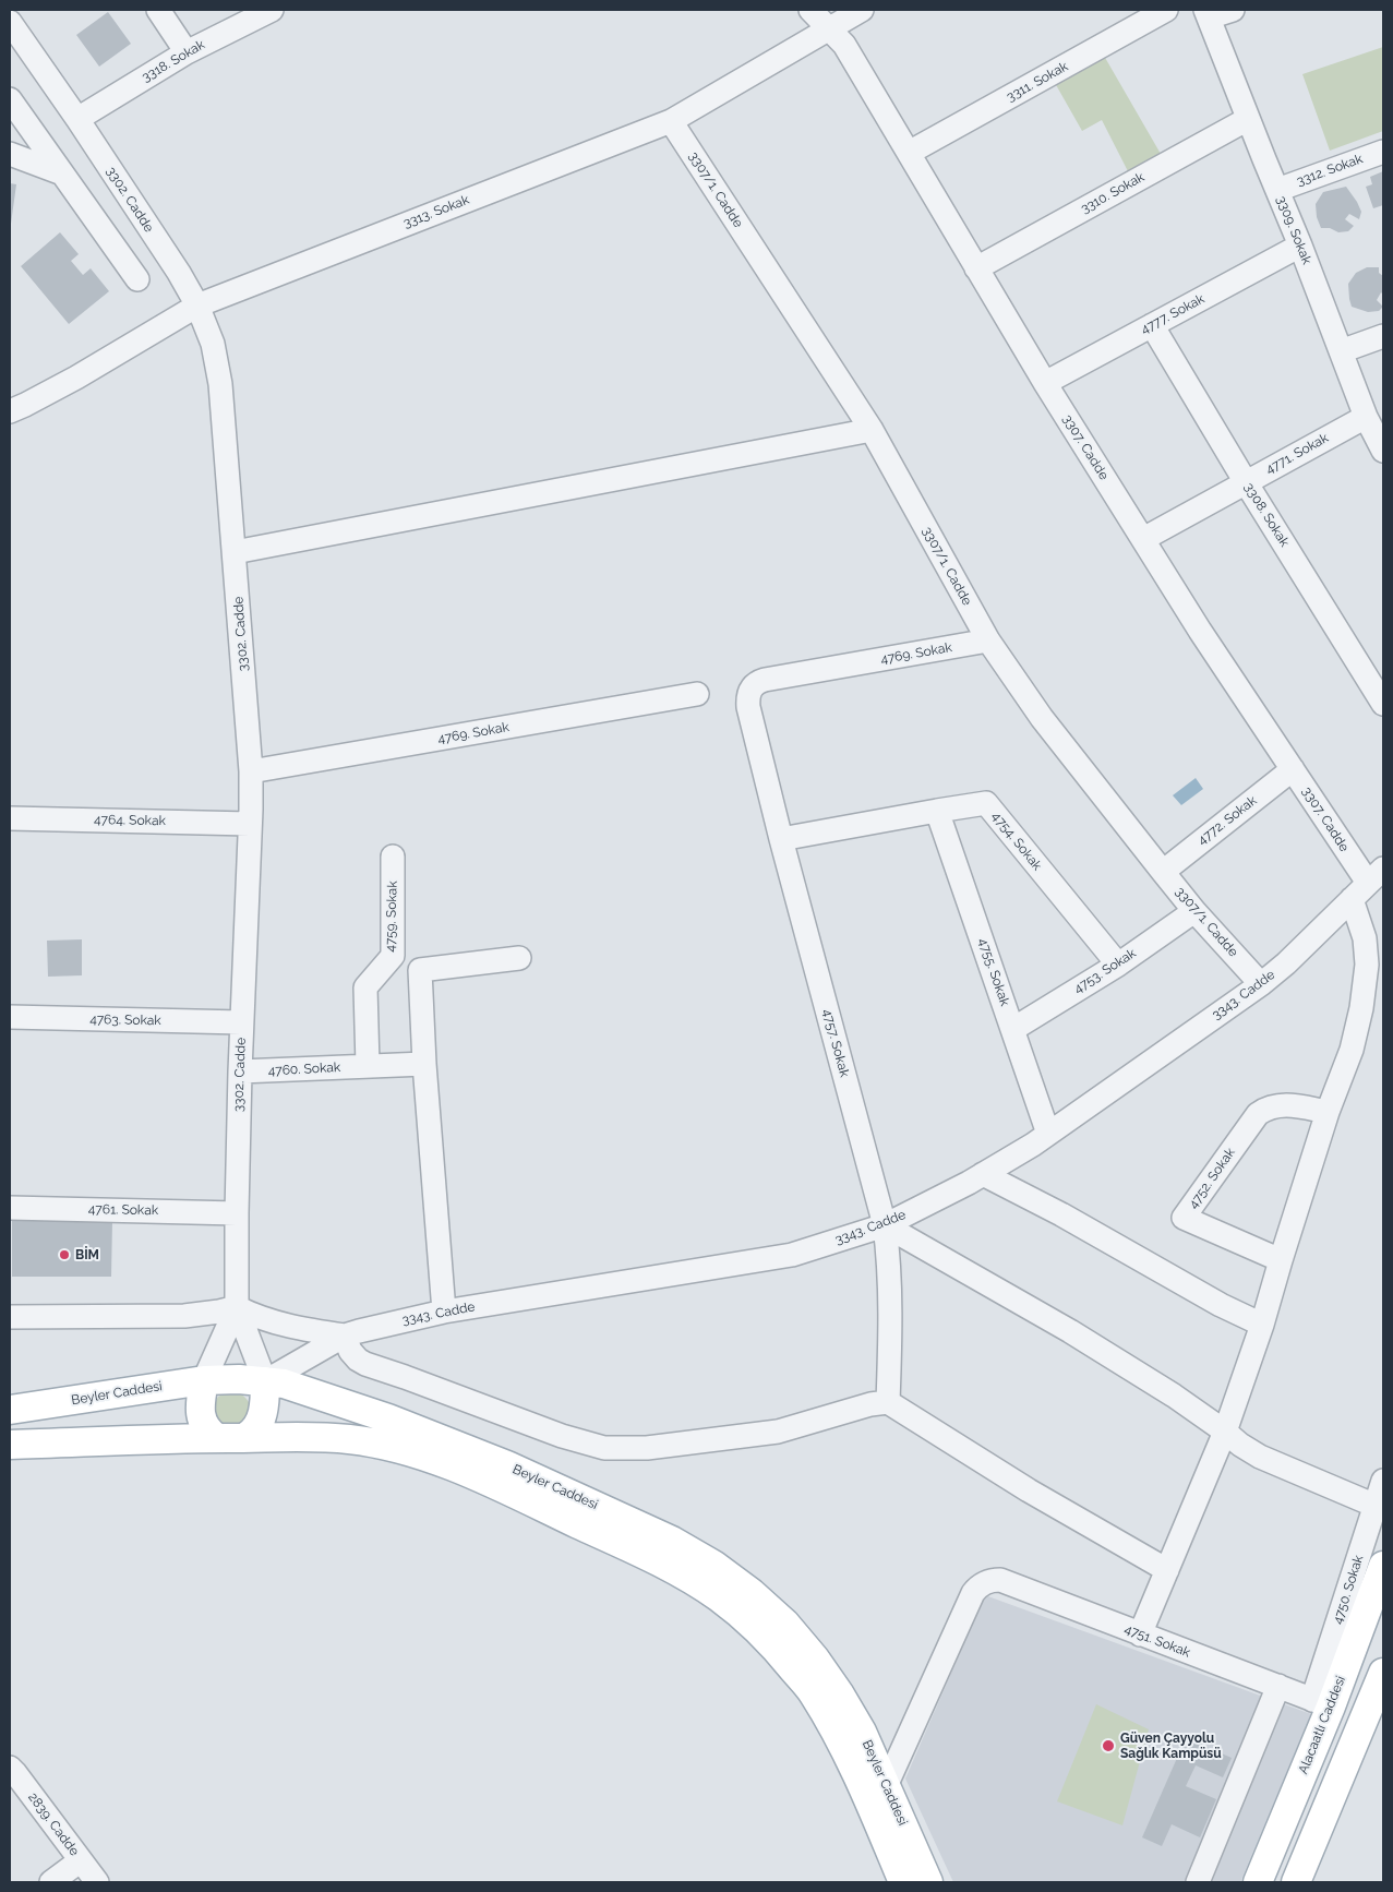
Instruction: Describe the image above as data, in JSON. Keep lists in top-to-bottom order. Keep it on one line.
{"streets":{"main road":["Beyler Caddesi","Alacaatlı Caddesi"],"street":["3318. Sokak","3311. Sokak","3312. Sokak","3307/1. Cadde","3310. Sokak","3302. Cadde","3313. Sokak","3309. Sokak","4777. Sokak","3307. Cadde","4771. Sokak","3308. Sokak","4769. Sokak","4764. Sokak","4772. Sokak","4754. Sokak","4759. Sokak","4753. Sokak","4755. Sokak","3343. Cadde","4763. Sokak","4757. Sokak","4760. Sokak","4752. Sokak","4761. Sokak","4750. Sokak","4751. Sokak","2839. Cadde"]},"crossings":[["3318. Sokak","3302. Cadde"],["3311. Sokak","3307. Cadde"],["3312. Sokak","3309. Sokak"],["3307/1. Cadde","3313. Sokak"],["3307/1. Cadde","4769. Sokak"],["3307/1. Cadde","4772. Sokak"],["3307/1. Cadde","4753. Sokak"],["3307/1. Cadde","3343. Cadde"],["3310. Sokak","3309. Sokak"],["3310. Sokak","3307. Cadde"],["3302. Cadde","3313. Sokak"],["3302. Cadde","4769. Sokak"],["3302. Cadde","4764. Sokak"],["3302. Cadde","3343. Cadde"],["3302. Cadde","4763. Sokak"],["3302. Cadde","4760. Sokak"],["3302. Cadde","4761. Sokak"],["3302. Cadde","Beyler Caddesi"],["3313. Sokak","3307. Cadde"],["3309. Sokak","4777. Sokak"],["3309. Sokak","4771. Sokak"],["4777. Sokak","3307. Cadde"],["4777. Sokak","3308. Sokak"],["3307. Cadde","4771. Sokak"],["3307. Cadde","4772. Sokak"],["3307. Cadde","3343. Cadde"],["4771. Sokak","3308. Sokak"],["4769. Sokak","4757. Sokak"],["4754. Sokak","4753. Sokak"],["4754. Sokak","4755. Sokak"],["4754. Sokak","4757. Sokak"],["4759. Sokak","4760. Sokak"],["4753. Sokak","4755. Sokak"],["4755. Sokak","3343. Cadde"],["3343. Cadde","4757. Sokak"],["3343. Cadde","Beyler Caddesi"],["Beyler Caddesi","4751. Sokak"],["4750. Sokak","4751. Sokak"],["4750. Sokak","Alacaatlı Caddesi"],["4751. Sokak","Alacaatlı Caddesi"]],"places":["BİM","Güven Çayyolu Sağlık Kampüsü"]}
